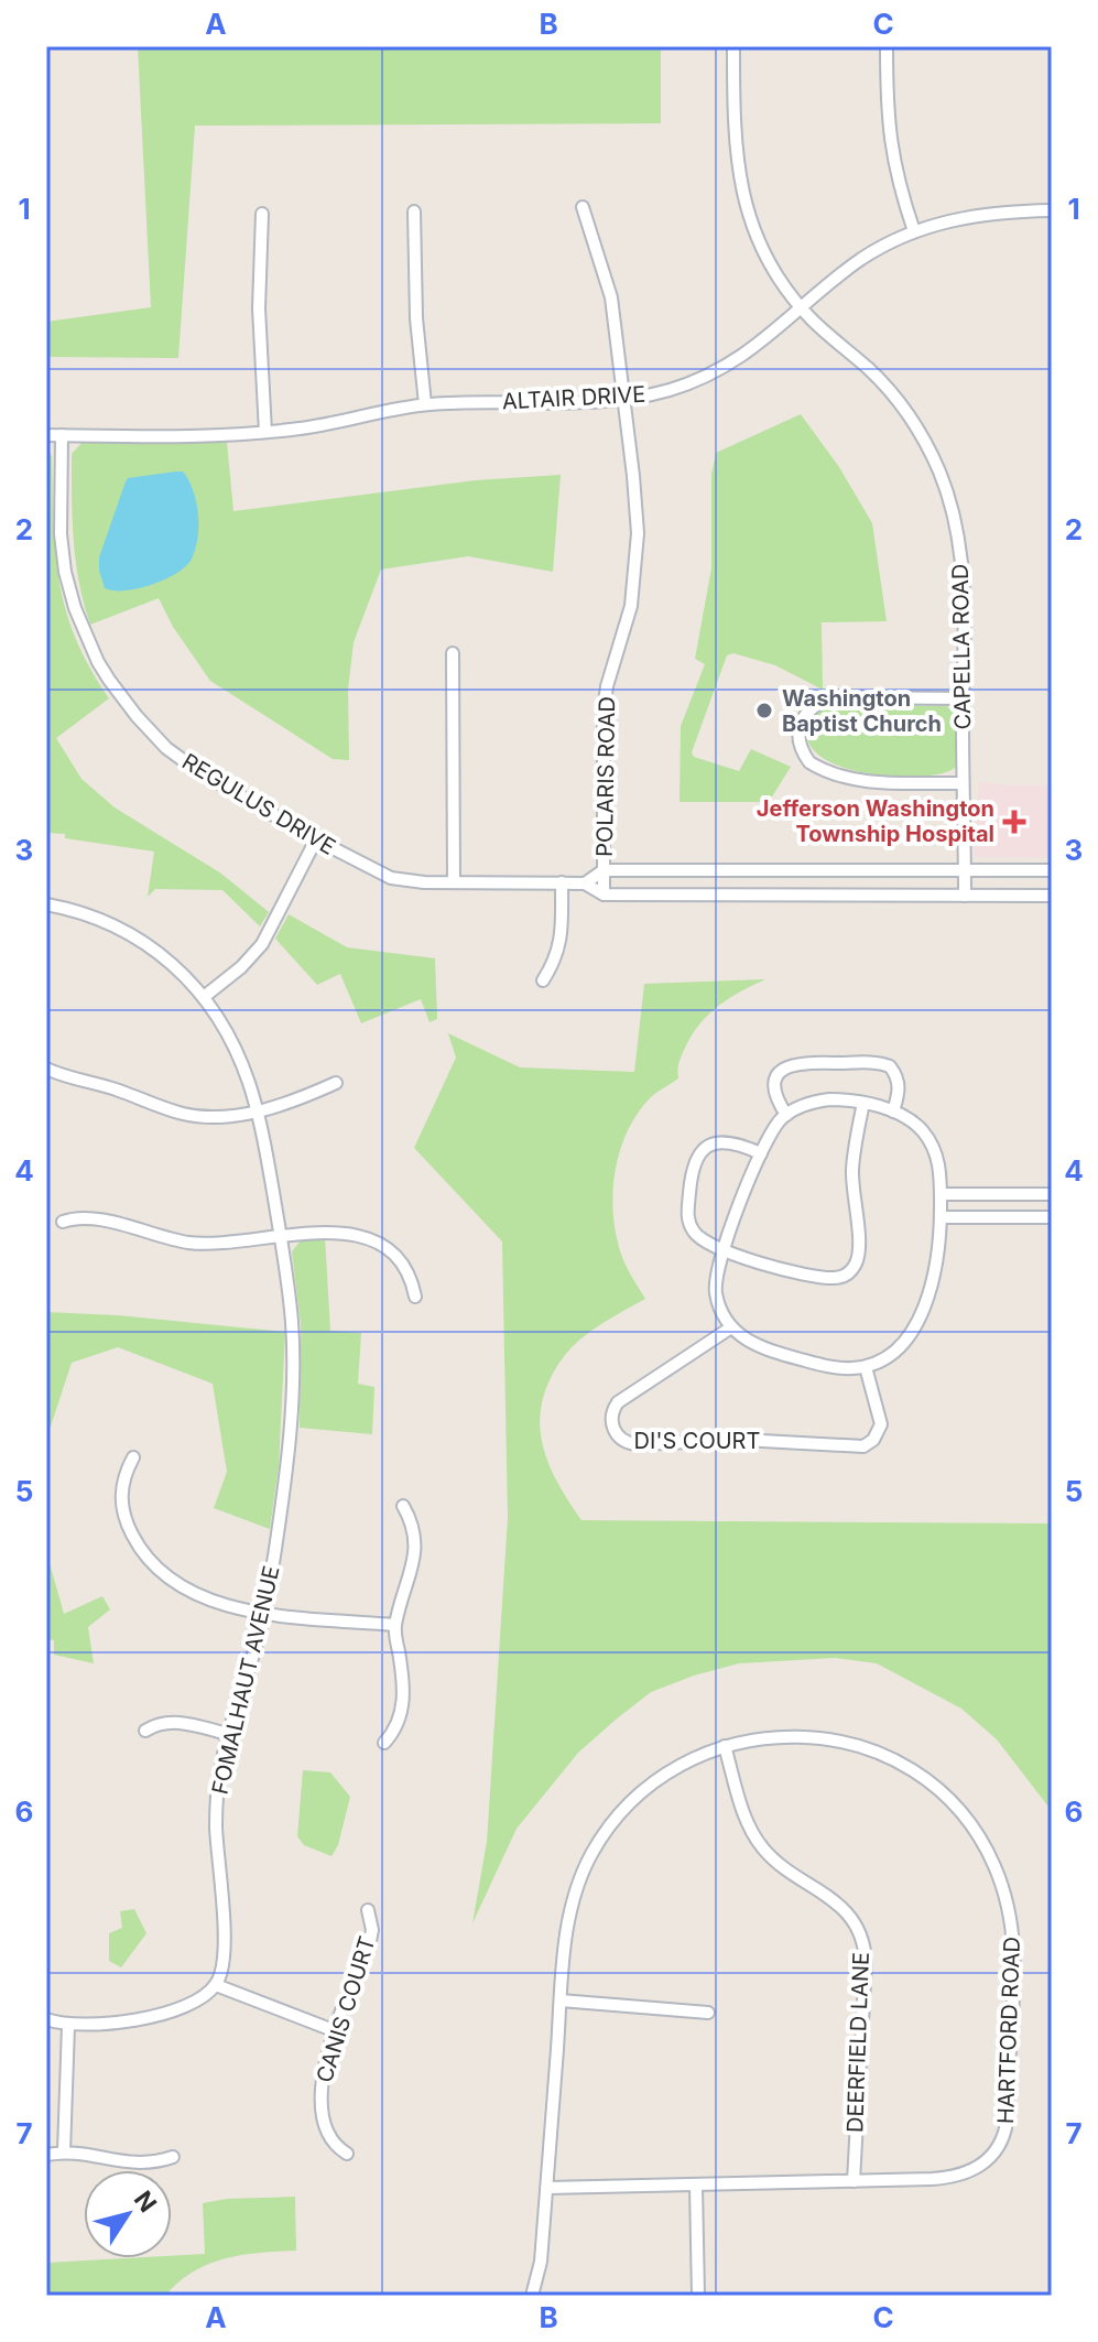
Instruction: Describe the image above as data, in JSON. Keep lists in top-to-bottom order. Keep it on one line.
{"streets":{"street":["ALTAIR DRIVE","CAPELLA ROAD","POLARIS ROAD","REGULUS DRIVE","DI'S COURT","FOMALHAUT AVENUE","CANIS COURT","HARTFORD ROAD","DEERFIELD LANE"]},"crossings":[["ALTAIR DRIVE","CAPELLA ROAD"],["ALTAIR DRIVE","POLARIS ROAD"],["ALTAIR DRIVE","REGULUS DRIVE"],["POLARIS ROAD","REGULUS DRIVE"],["HARTFORD ROAD","DEERFIELD LANE"]],"places":{"other":["Washington Baptist Church"],"health":["Jefferson Washington Township Hospital"]},"north":"top right","grid":{"columns":["A","B","C"],"rows":["1","2","3","4","5","6","7"]}}
